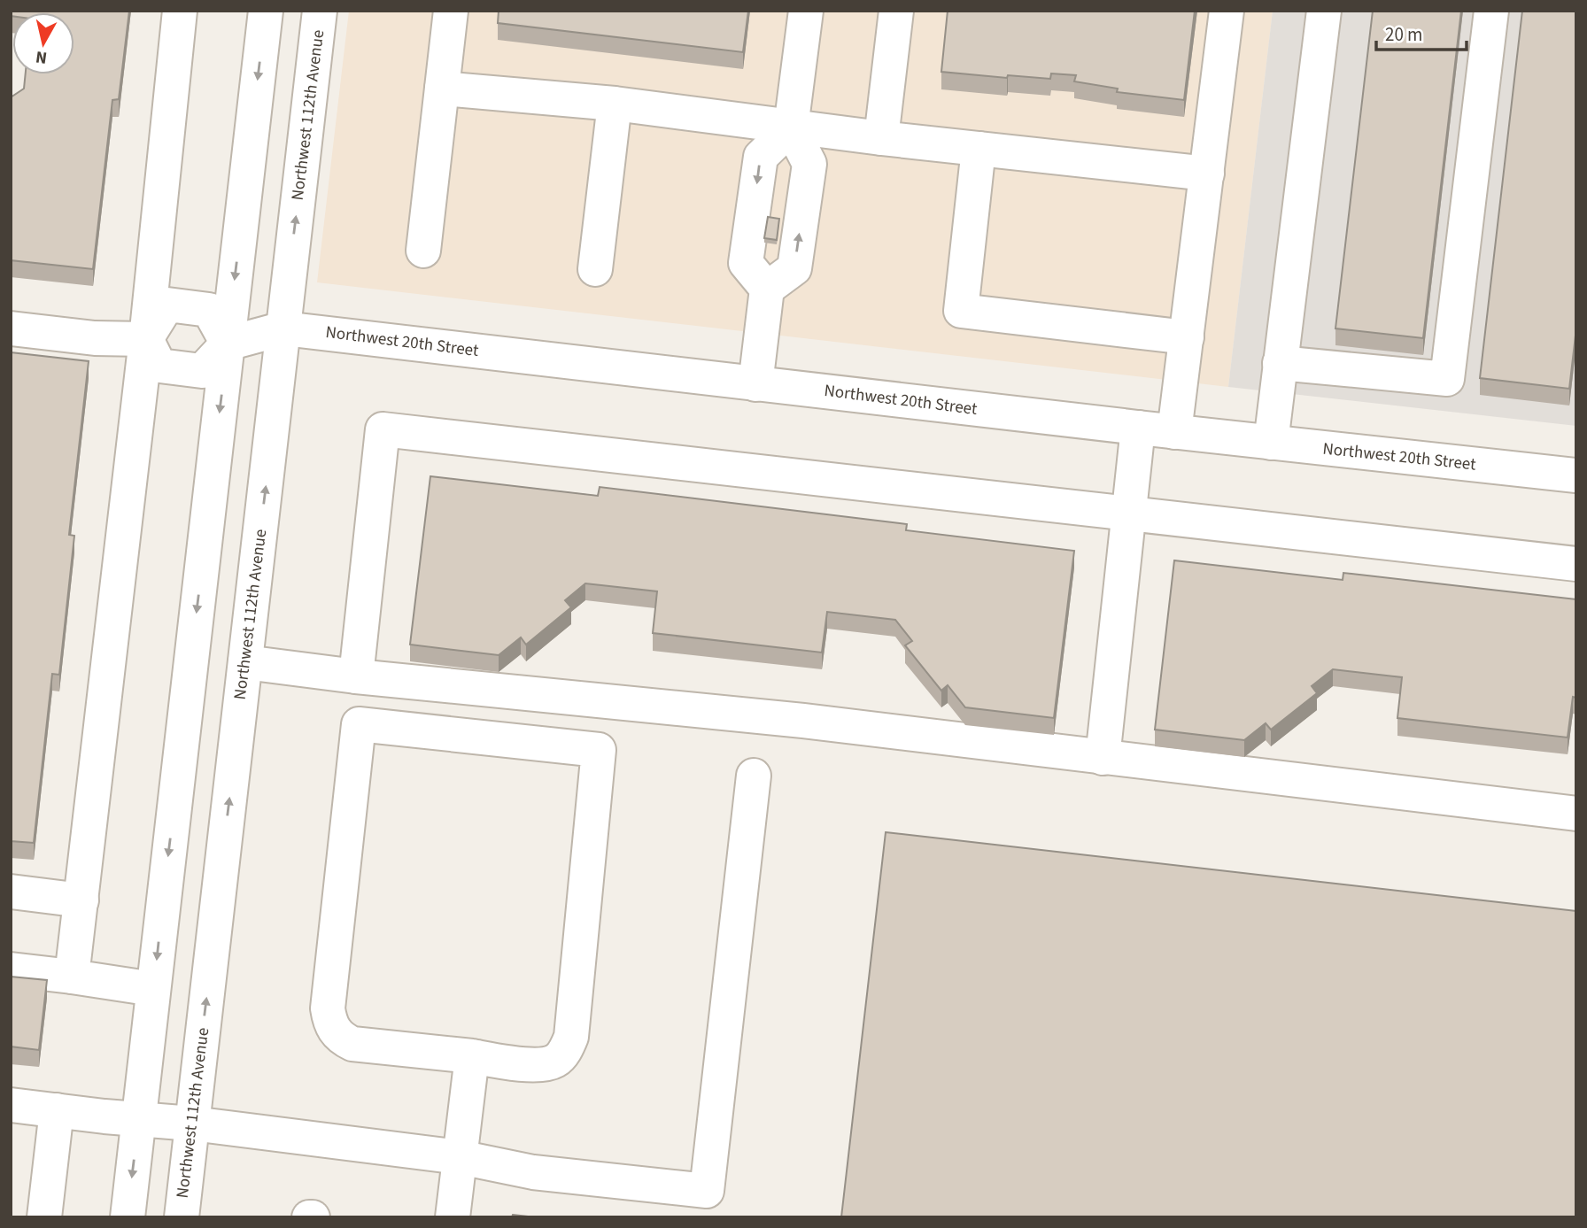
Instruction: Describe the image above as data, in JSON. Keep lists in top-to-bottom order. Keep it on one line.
{"streets":{"street":["Northwest 112th Avenue","Northwest 20th Street"]},"crossings":[["Northwest 112th Avenue","Northwest 20th Street"]],"scale_bar":"20 m","north":"bottom"}
